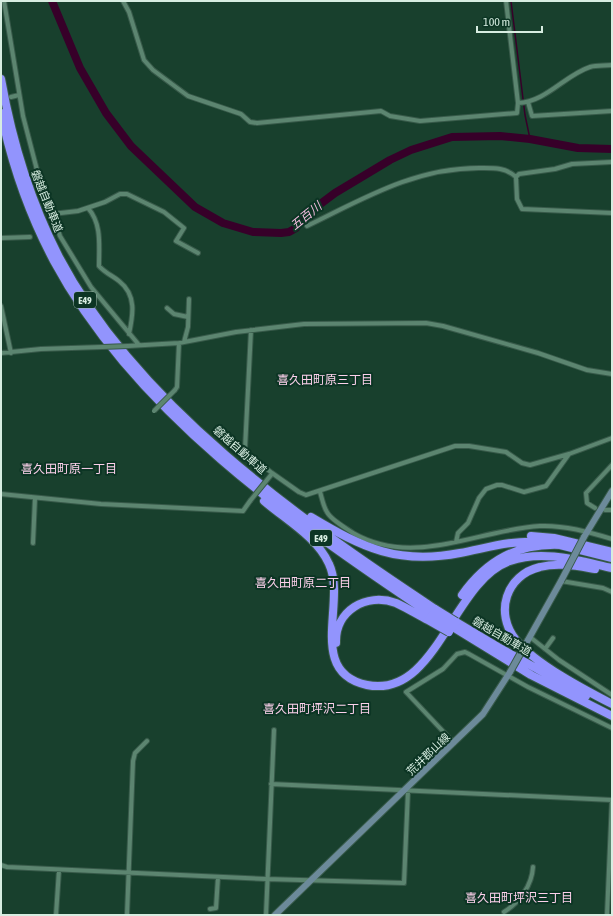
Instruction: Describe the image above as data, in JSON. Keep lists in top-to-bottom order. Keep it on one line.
{"streets":{"highway":["磐越自動車道","E49"],"main road":["荒井郡山線"]},"districts":["喜久田町原三丁目","喜久田町原一丁目","喜久田町原二丁目","喜久田町坪沢二丁目","喜久田町坪沢三丁目"],"water":["五百川"],"scale_bar":"100 m"}
